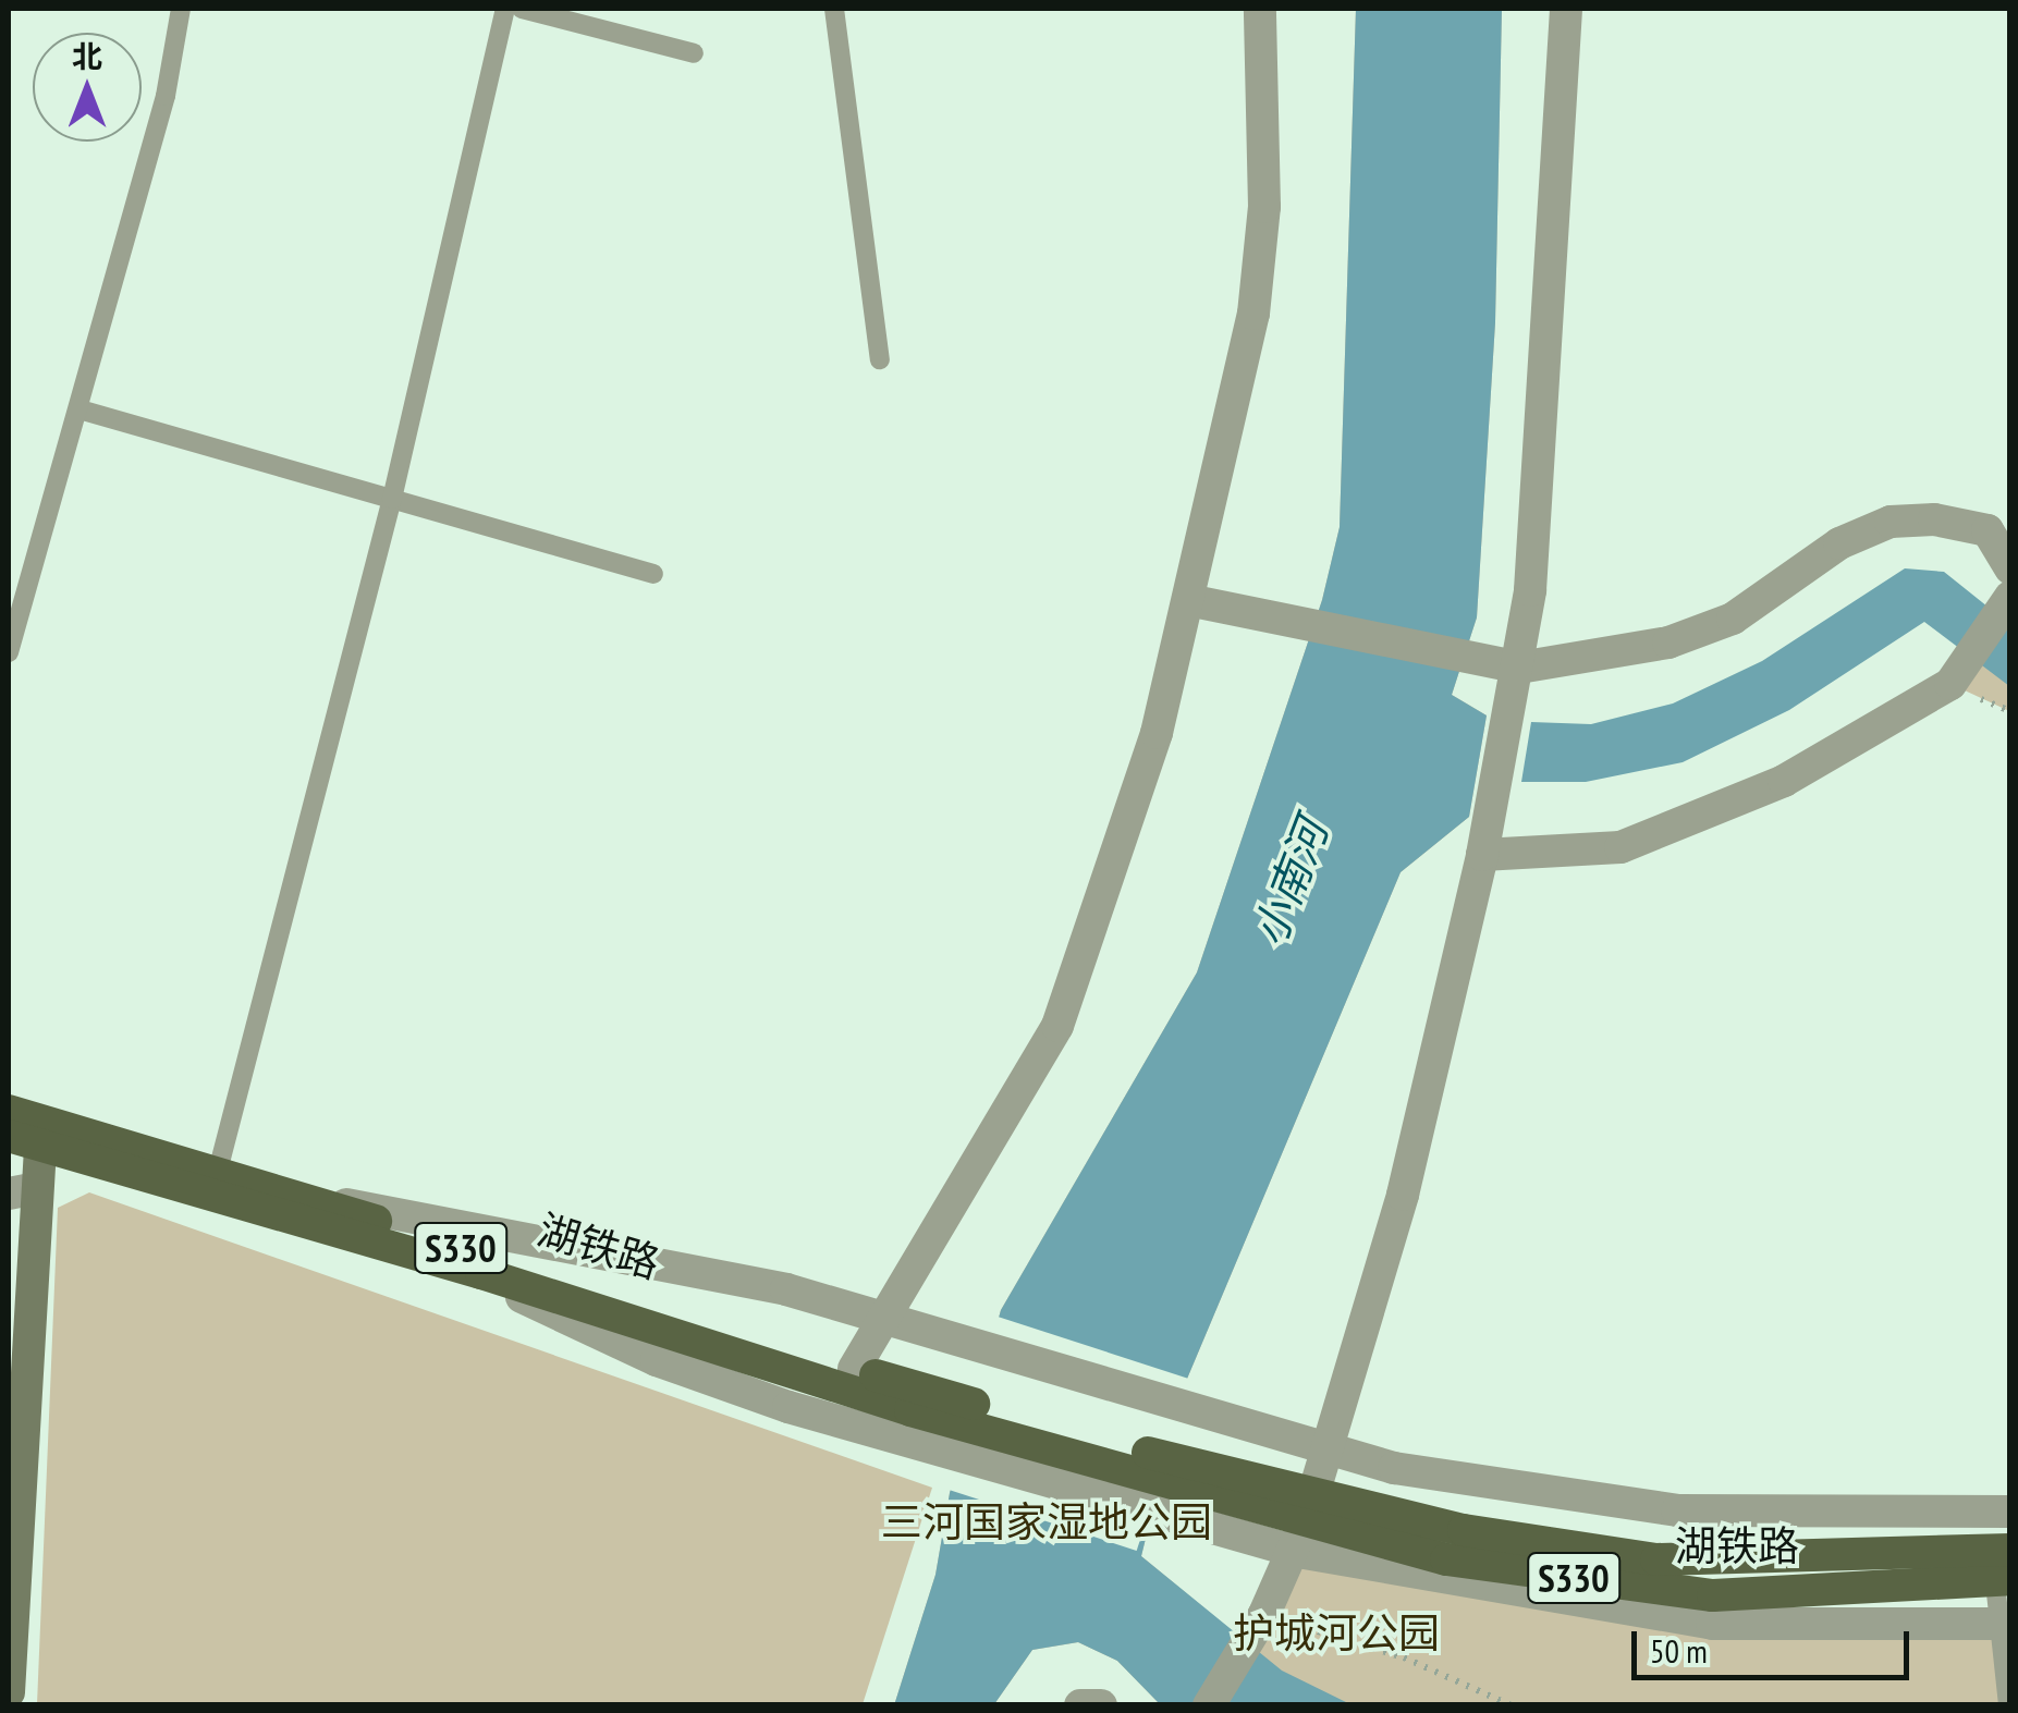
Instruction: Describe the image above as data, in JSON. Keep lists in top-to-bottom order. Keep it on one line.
{"streets":{"main road":["湖铁路","S330"]},"water":["小南河"],"parks":["三河国家湿地公园","护城河公园"],"scale_bar":"50 m","north":"top"}
